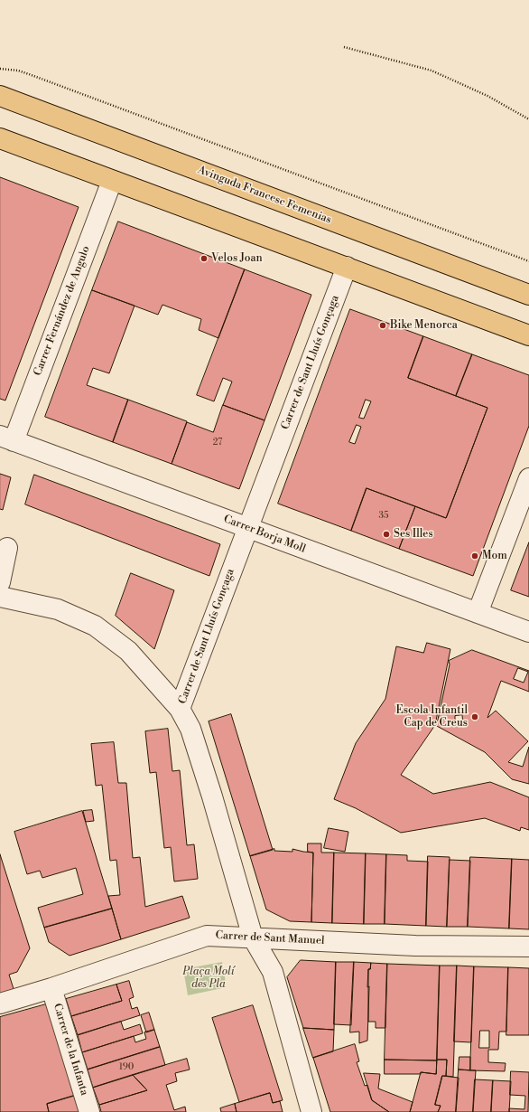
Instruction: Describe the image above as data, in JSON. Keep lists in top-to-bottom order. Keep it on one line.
{"streets":{"main road":["Avinguda Francesc Femenias"],"street":["Carrer Fernández de Angulo","Carrer de Sant Lluís Gonçaga","Carrer Borja Moll","Carrer de Sant Manuel","Carrer de la Infanta"]},"crossings":[["Carrer Fernández de Angulo","Carrer Borja Moll"],["Carrer de Sant Lluís Gonçaga","Carrer Borja Moll"],["Carrer de Sant Lluís Gonçaga","Carrer de Sant Manuel"],["Carrer de Sant Manuel","Carrer de la Infanta"]],"parks":["Plaça Molí des Pla"],"places":["Velos Joan","Bike Menorca","Ses Illes","Mom","Escola Infantil Cap de Creus"],"house_numbers":["27","35","190"]}
